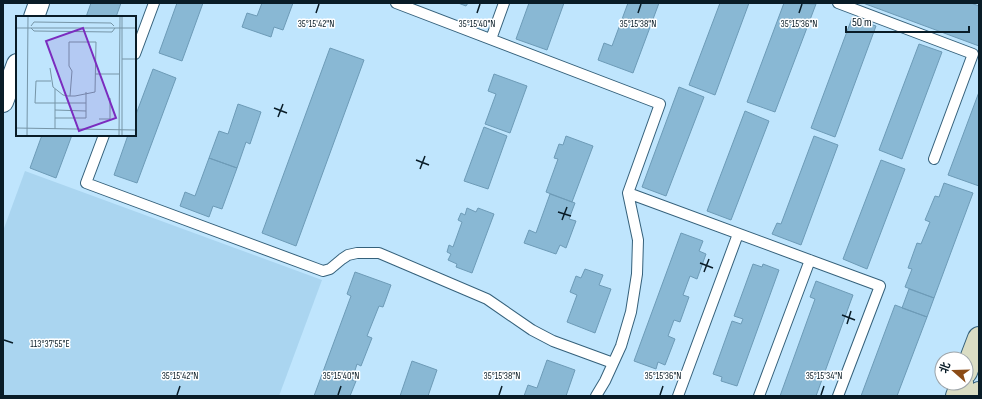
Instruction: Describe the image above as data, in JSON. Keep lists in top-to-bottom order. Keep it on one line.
{"scale_bar":"50 m","north":"left","coordinates":["35°15'42\"N","35°15'40\"N","35°15'38\"N","35°15'36\"N","113°37'55\"E","35°15'34\"N"]}
